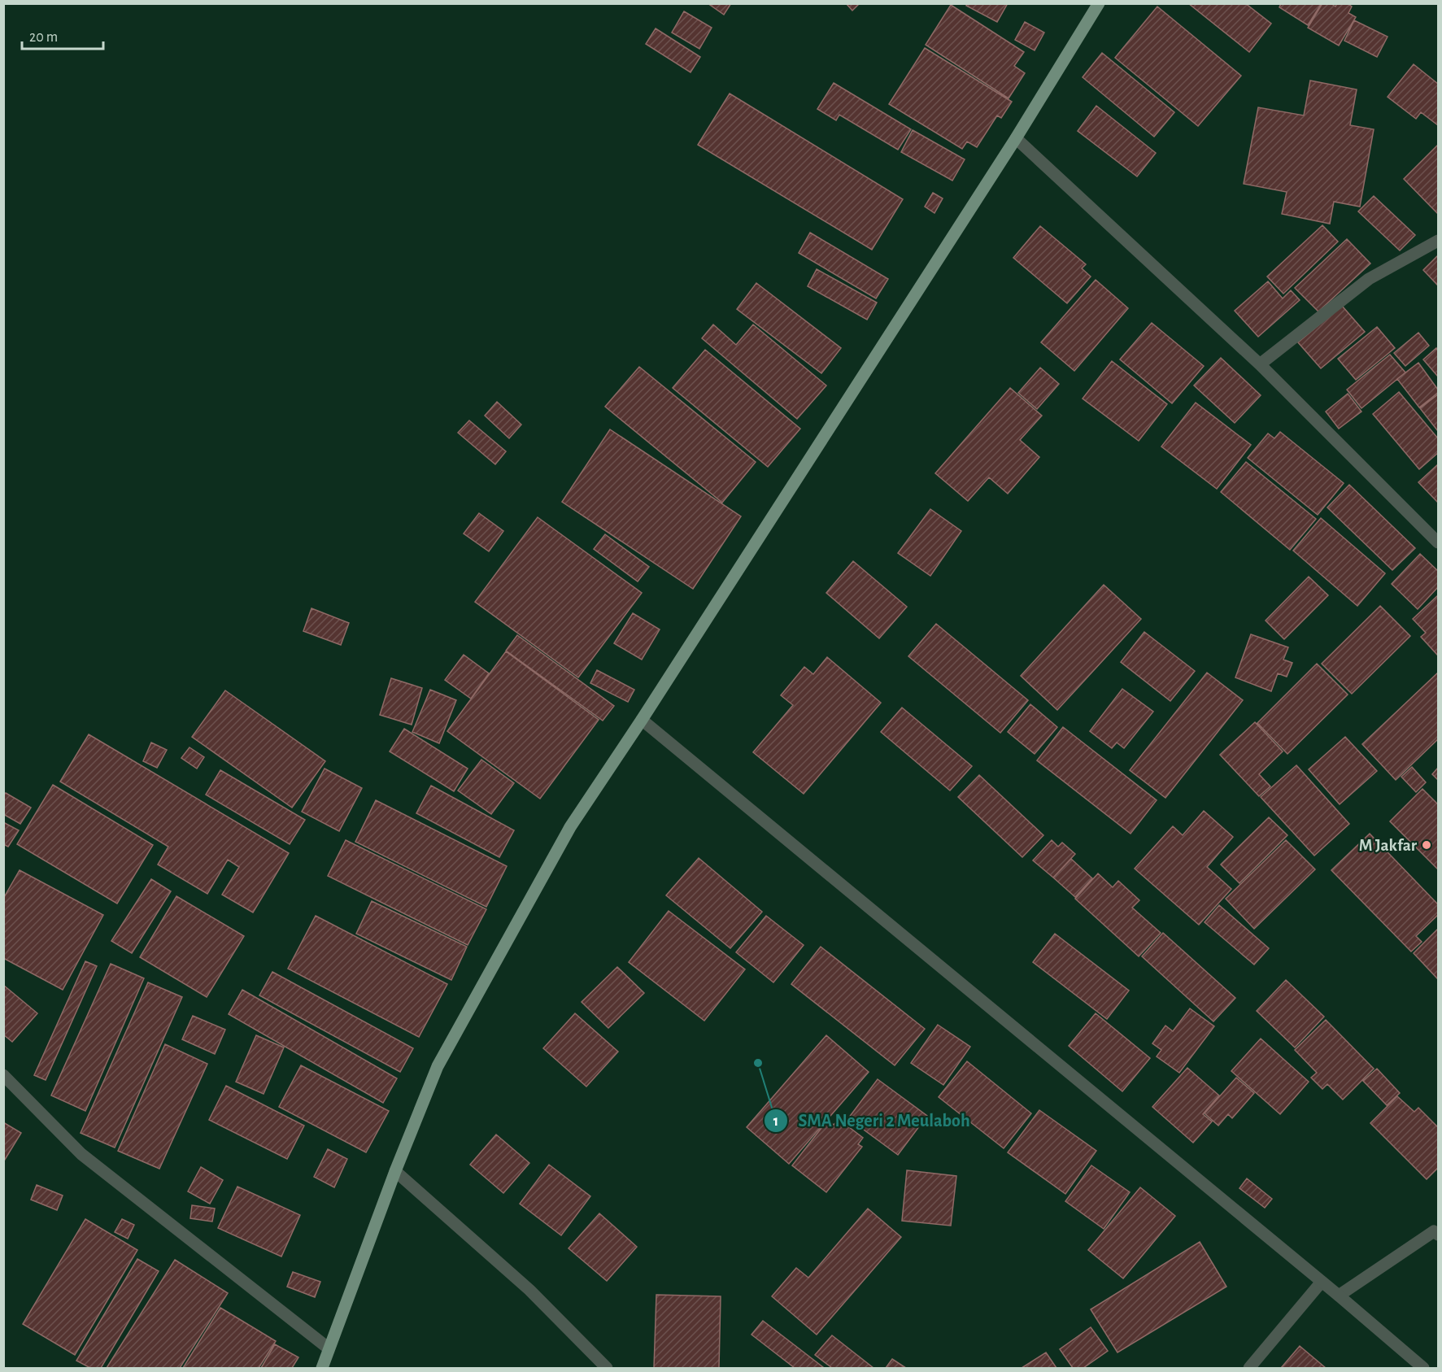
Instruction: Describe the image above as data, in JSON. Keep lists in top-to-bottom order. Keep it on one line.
{"places":["M Jakfar","SMA Negeri 2 Meulaboh"],"scale_bar":"20 m"}
